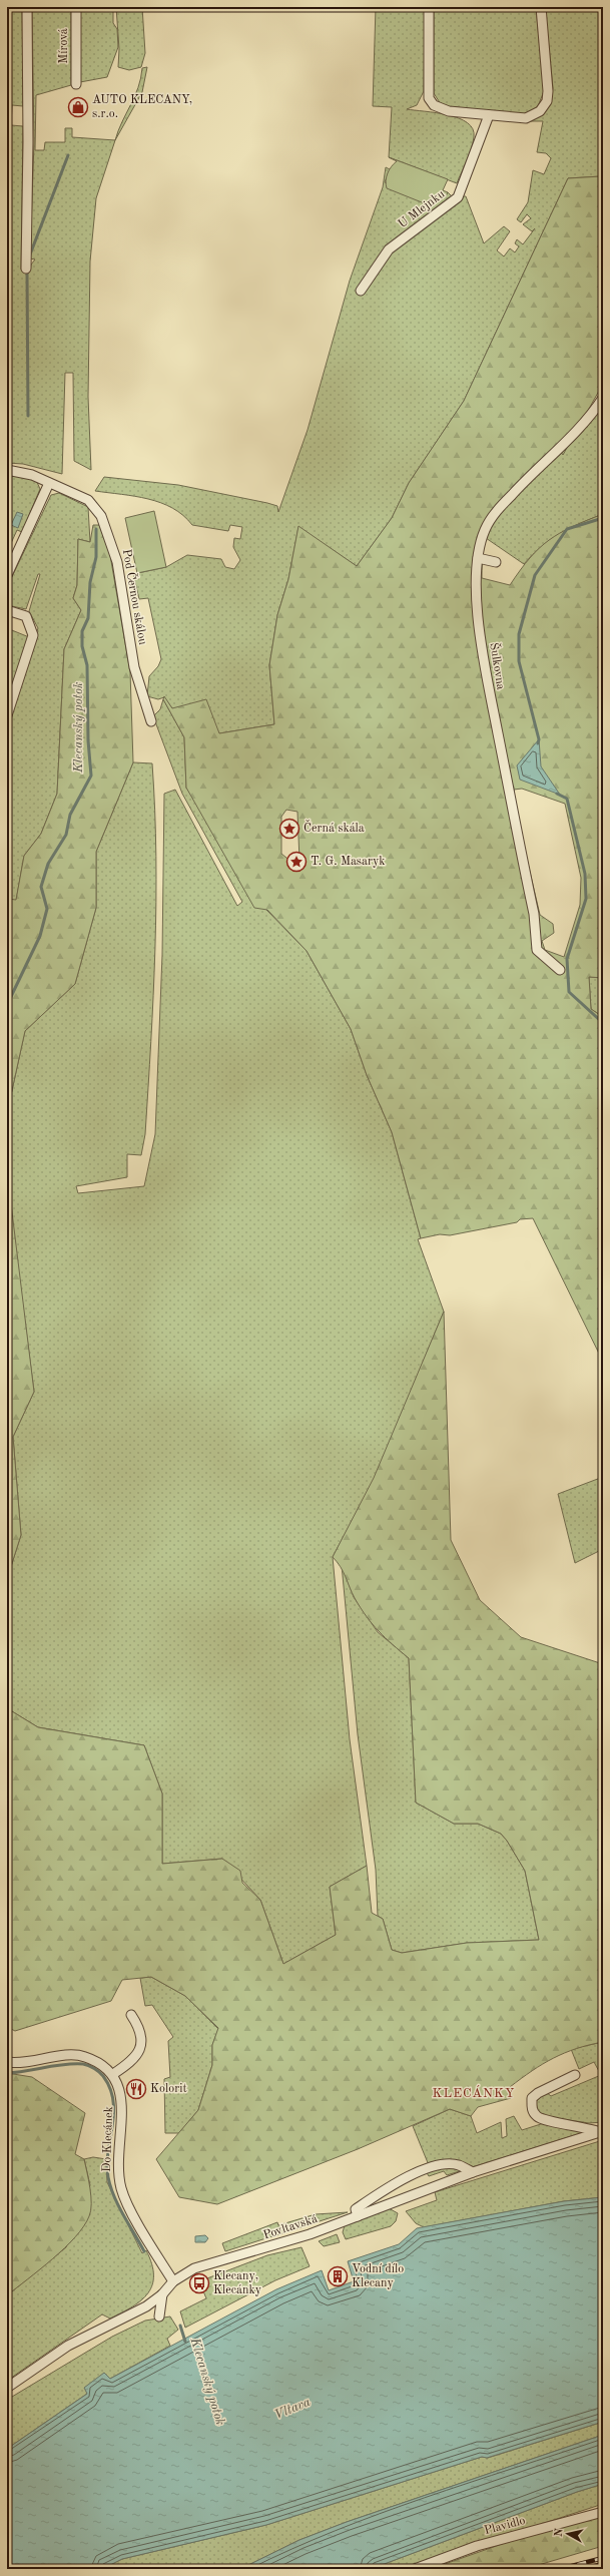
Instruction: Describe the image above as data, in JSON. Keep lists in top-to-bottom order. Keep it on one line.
{"streets":{"street":["Mírová","U Mlejnku","Pod Černou skálou","Šulkovna","Do Klecánek","Povltavská","Plavidlo"]},"crossings":[["Do Klecánek","Povltavská"]],"districts":["KLECÁNKY"],"water":["Klecanský potok","Vltava"],"places":{"shop":["AUTO KLECANY, s.r.o."],"place":["Černá skála","T. G. Masaryk"],"restaurant":["Kolorit"],"building":["Vodní dílo Klecany"],"bus stop":["Klecany, Klecánky"]},"north":"left"}
